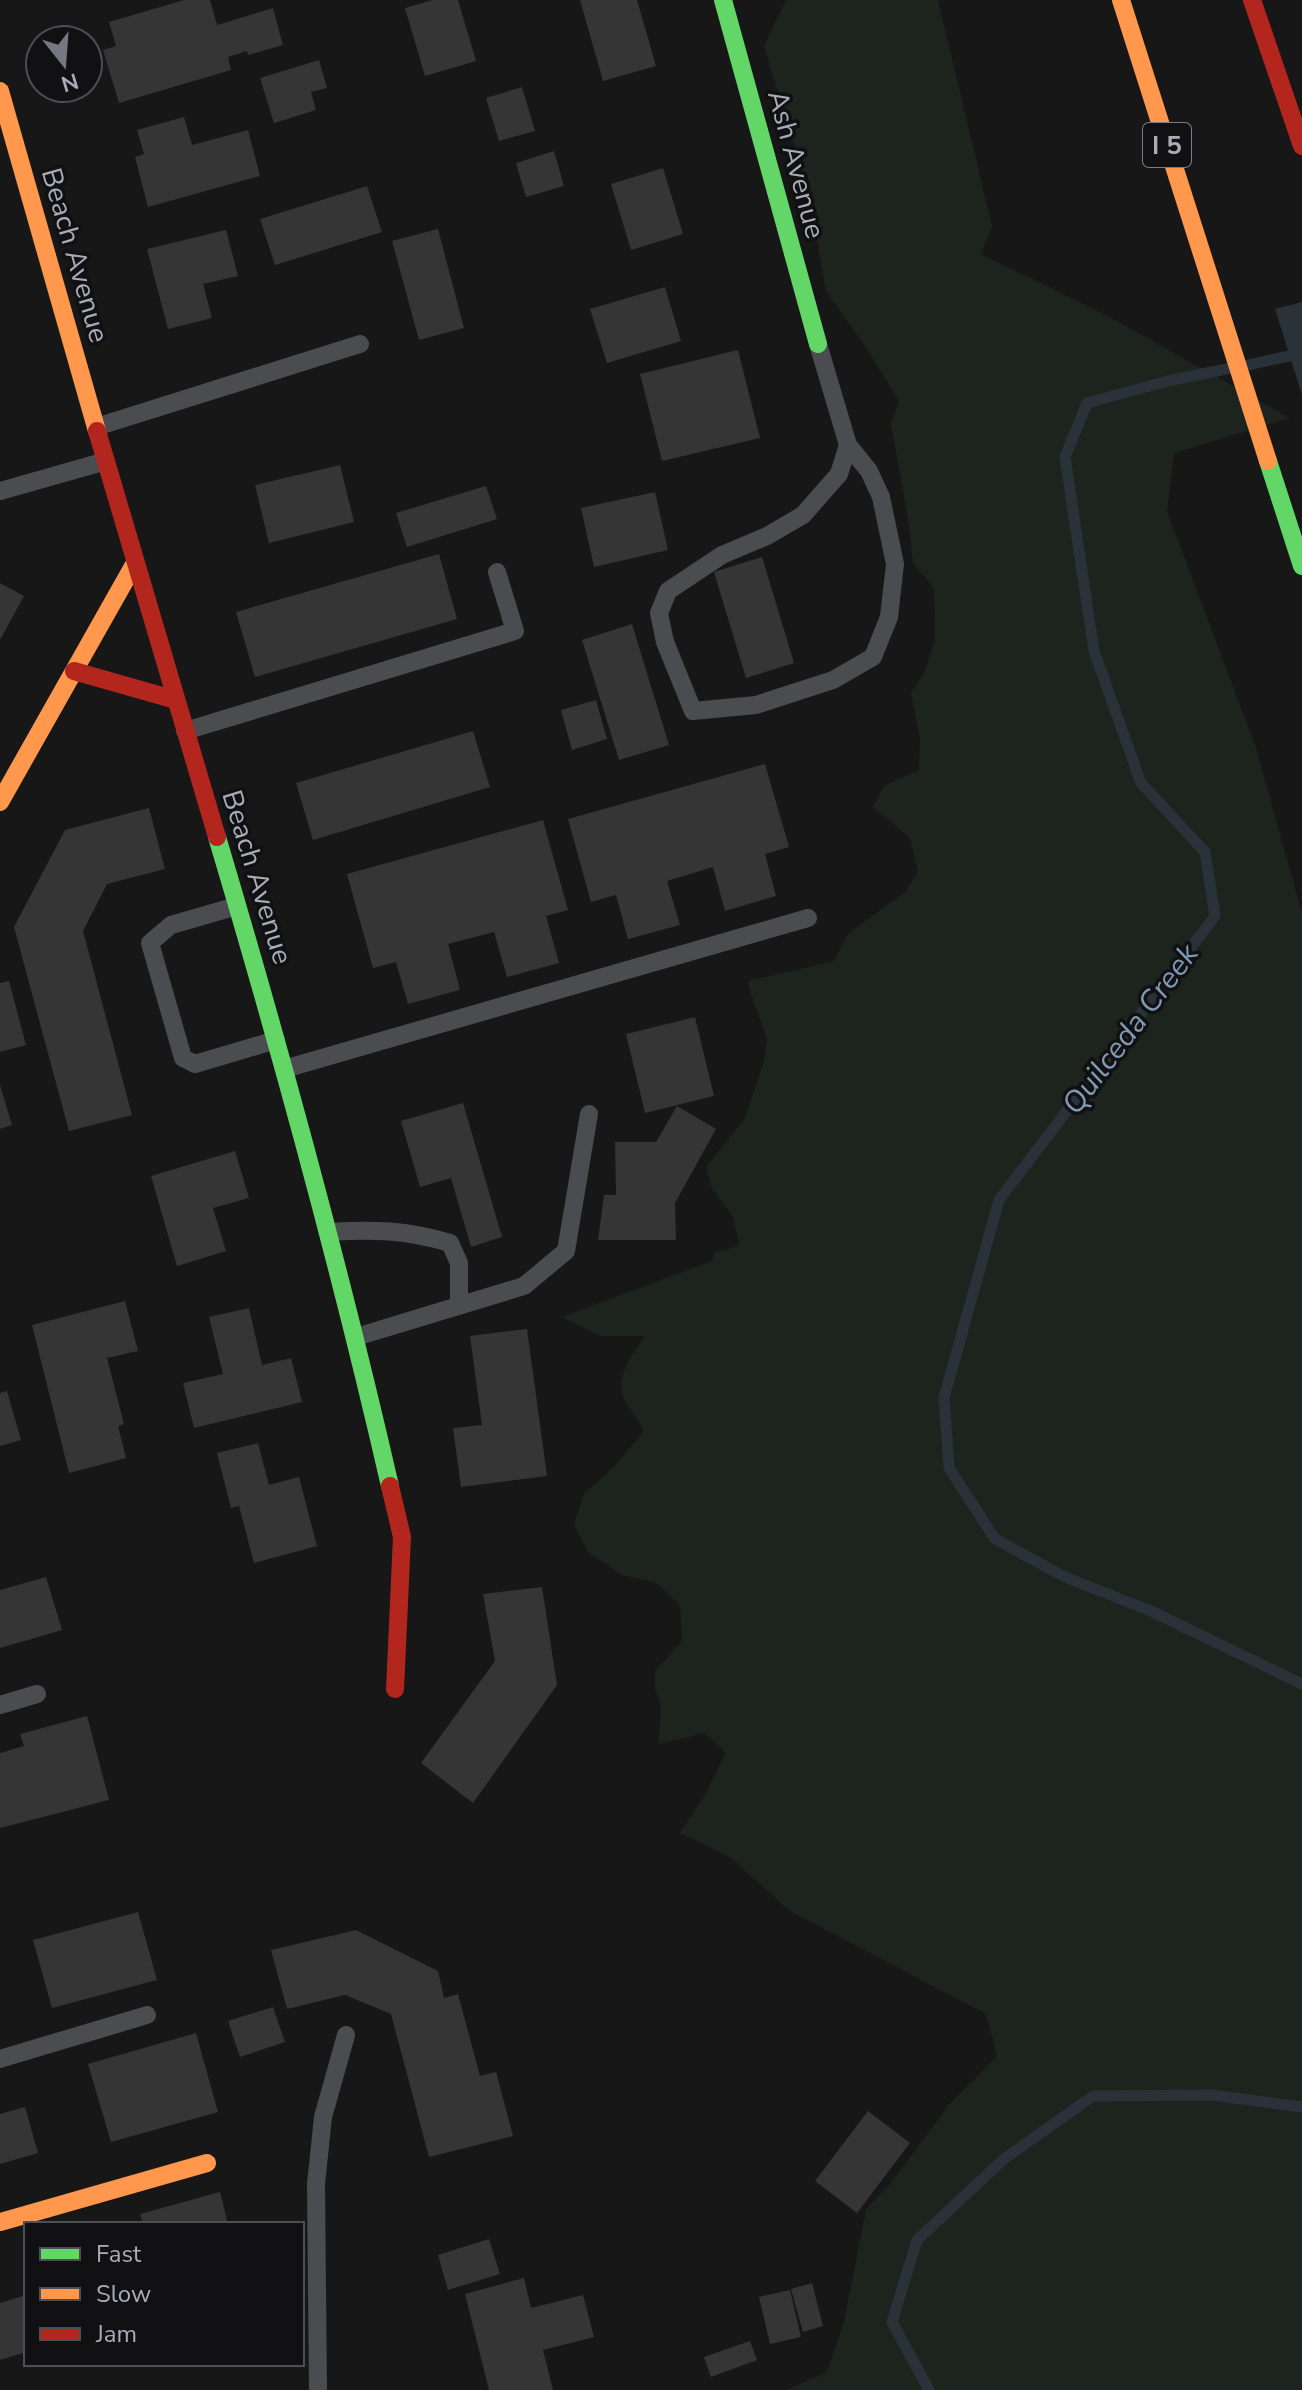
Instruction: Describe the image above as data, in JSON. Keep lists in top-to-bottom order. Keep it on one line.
{"streets":{"main road":["I 5","Ash Avenue","Beach Avenue"]},"water":["Quilceda Creek"],"legend":["Fast","Slow","Jam"],"north":"bottom"}
